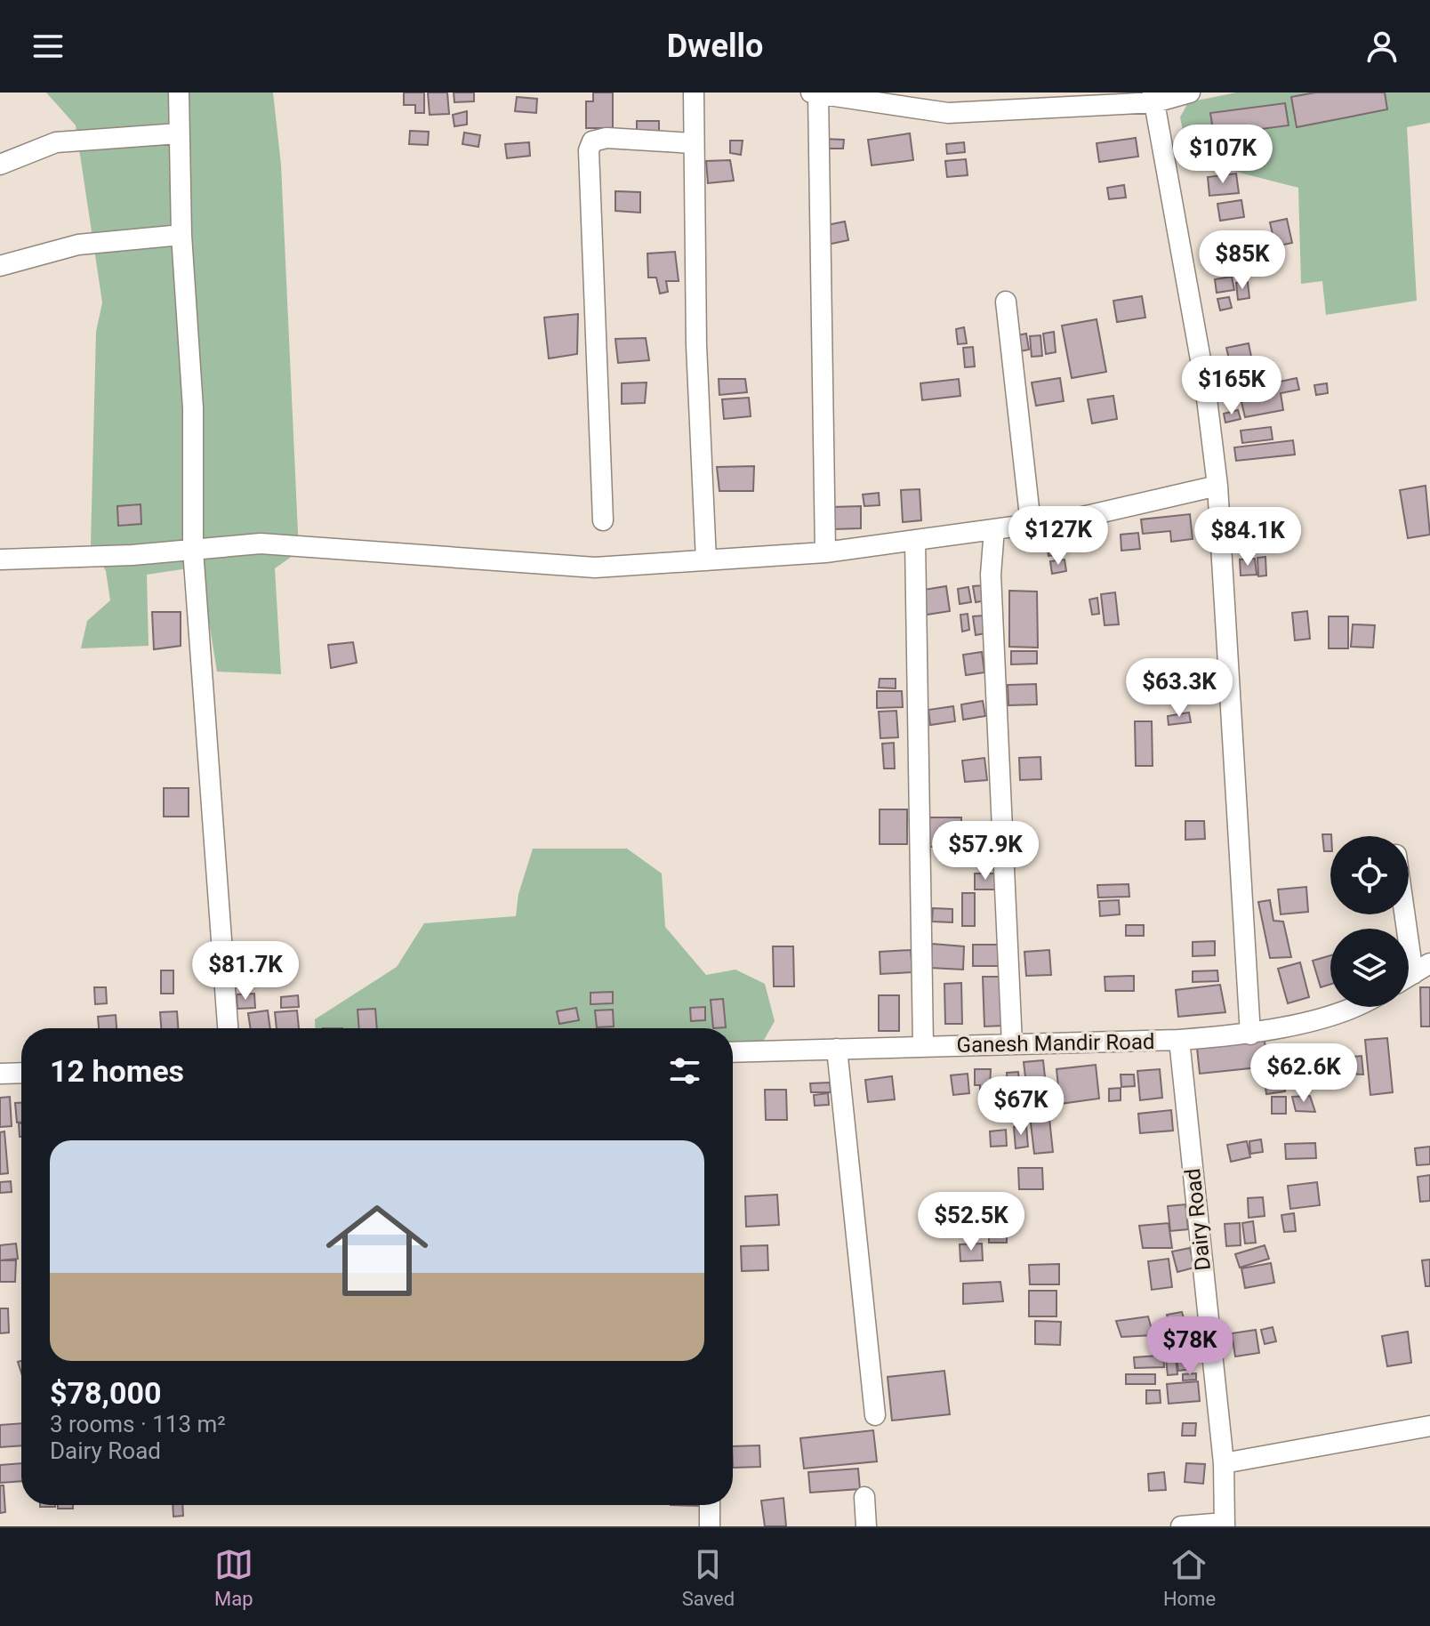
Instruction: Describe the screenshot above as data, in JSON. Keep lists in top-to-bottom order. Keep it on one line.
{"streets":{"street":["Ganesh Mandir Road","Dairy Road"]},"crossings":[["Ganesh Mandir Road","Dairy Road"]],"page":{"header":"Dwello","price":["$107K","$85K","$165K","$127K","$84.1K","$63.3K","$57.9K","$81.7K","$62.6K","$67K","$52.5K","$78K"],"heading":"12 homes","list":[{"name":"$78,000","note":"3 rooms · 113 m² · Dairy Road"}],"tabs":["Map","Saved","Home"]}}
